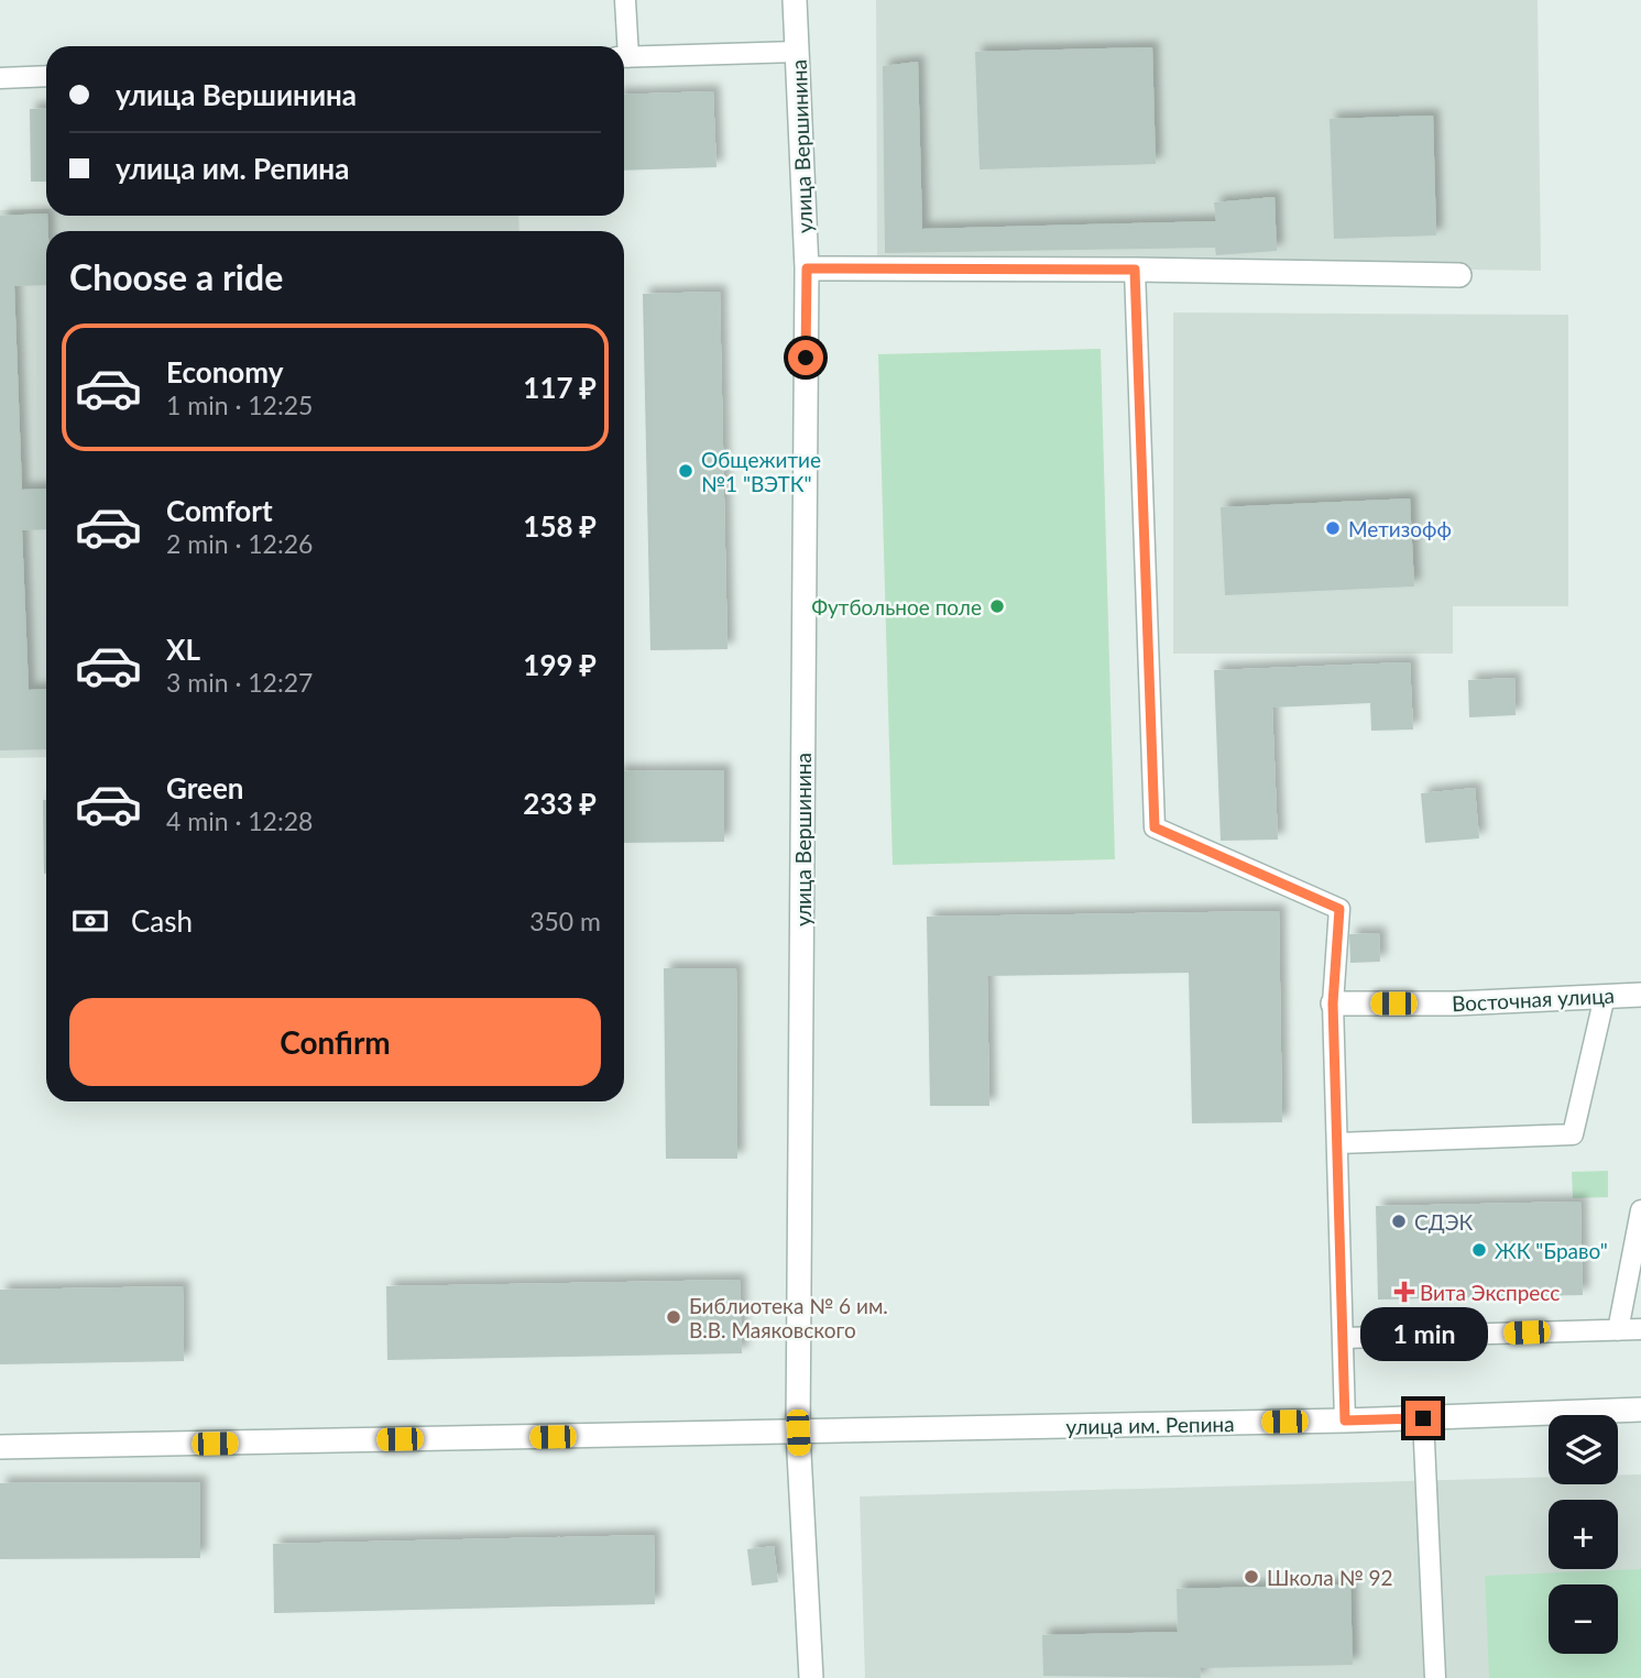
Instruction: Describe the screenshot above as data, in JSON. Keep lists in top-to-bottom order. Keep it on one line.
{"streets":{"street":["улица Вершинина","Восточная улица","улица им. Репина"]},"crossings":[["улица Вершинина","улица им. Репина"]],"places":{"other":["Общежитие №1 \"ВЭТК\"","Метизофф","Футбольное поле","СДЭК","ЖК \"Браво\"","Библиотека № 6 им. В.В. Маяковского","Школа № 92"],"health":["Вита Экспресс"]},"page":{"banner":["улица Вершинина","улица им. Репина"],"heading":"Choose a ride","list":[{"name":"Economy","note":"1 min · 12:25","value":"117 ₽"},{"name":"Comfort","note":"2 min · 12:26","value":"158 ₽"},{"name":"XL","note":"3 min · 12:27","value":"199 ₽"},{"name":"Green","note":"4 min · 12:28","value":"233 ₽"}],"pay":["Cash","350 m"],"buttons":"Confirm","bubble":"1 min","map_buttons":["+","−"]}}
